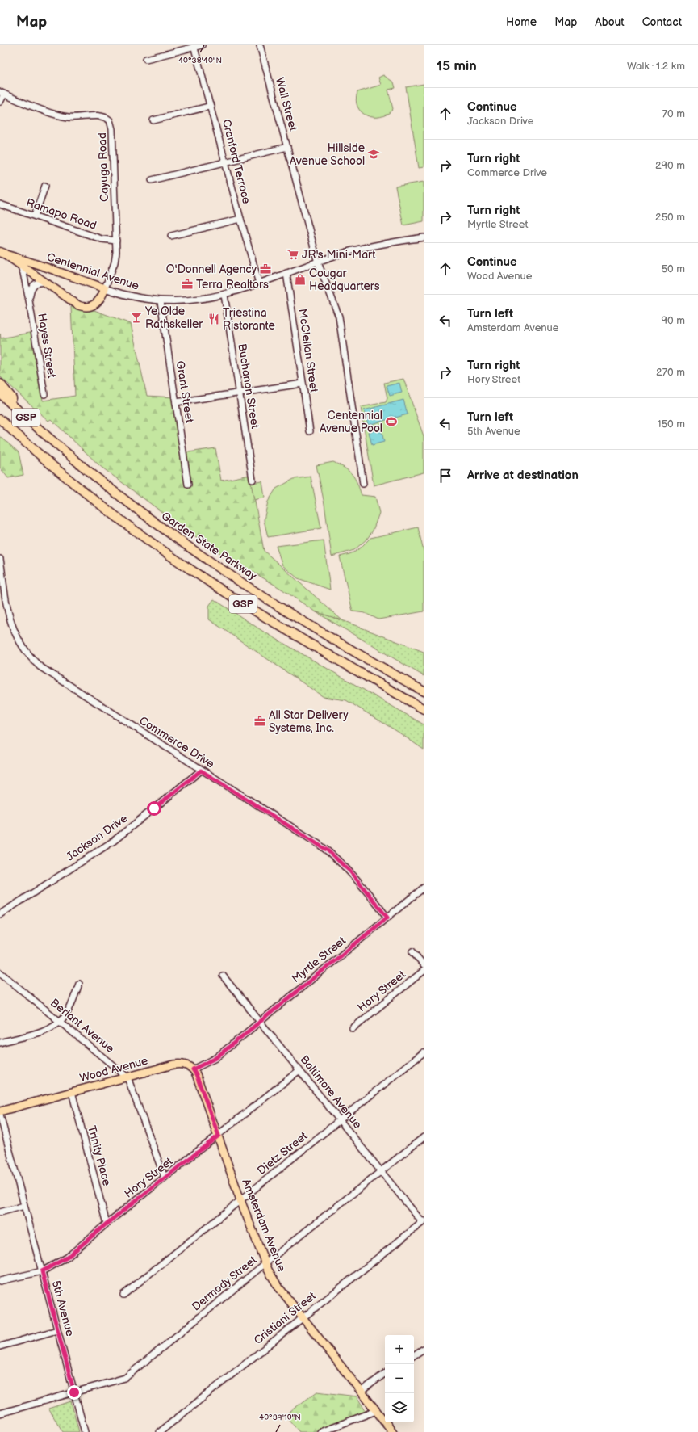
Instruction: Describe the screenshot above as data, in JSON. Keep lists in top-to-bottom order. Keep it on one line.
{"streets":{"highway":["GSP","Garden State Parkway"],"main road":["Centennial Avenue","Wood Avenue","Amsterdam Avenue"],"street":["Wall Street","Cranford Terrace","Cayuga Road","Ramapo Road","Hayes Street","McClellan Street","Buchanan Street","Grant Street","Commerce Drive","Jackson Drive","Myrtle Street","Hory Street","Berlant Avenue","Baltimore Avenue","Dietz Street","Trinity Place","Dermody Street","5th Avenue","Cristiani Street"]},"crossings":[["Wall Street","Centennial Avenue"],["Cranford Terrace","Centennial Avenue"],["Cayuga Road","Ramapo Road"],["Cayuga Road","Centennial Avenue"],["Centennial Avenue","McClellan Street"],["Centennial Avenue","Buchanan Street"],["Centennial Avenue","Grant Street"],["Commerce Drive","Jackson Drive"],["Commerce Drive","Myrtle Street"],["Myrtle Street","Wood Avenue"],["Myrtle Street","Baltimore Avenue"],["Myrtle Street","Amsterdam Avenue"],["Hory Street","Berlant Avenue"],["Hory Street","Baltimore Avenue"],["Hory Street","Trinity Place"],["Hory Street","Amsterdam Avenue"],["Hory Street","5th Avenue"],["Berlant Avenue","Wood Avenue"],["Wood Avenue","Trinity Place"],["Wood Avenue","Amsterdam Avenue"],["Baltimore Avenue","Dietz Street"],["Baltimore Avenue","Dermody Street"],["Baltimore Avenue","Cristiani Street"],["Dietz Street","Amsterdam Avenue"],["Amsterdam Avenue","Dermody Street"],["Amsterdam Avenue","Cristiani Street"],["Dermody Street","5th Avenue"]],"places":{"school or university":["Hillside Avenue School"],"supermarket":["JR's Mini-Mart"],"office":["O'Donnell Agency","Terra Realtors","All Star Delivery Systems, Inc."],"shop":["Cougar Headquarters"],"bar":["Ye Olde Rathskeller"],"restaurant":["Triestina Ristorante"],"sports":["Centennial Avenue Pool"]},"page":{"header":"Map","nav":["Home","Map","About","Contact"],"heading":["15 min","Walk · 1.2 km"],"list":[["Continue","Jackson Drive","70 m"],["Turn right","Commerce Drive","290 m"],["Turn right","Myrtle Street","250 m"],["Continue","Wood Avenue","50 m"],["Turn left","Amsterdam Avenue","90 m"],["Turn right","Hory Street","270 m"],["Turn left","5th Avenue","150 m"],"Arrive at destination"],"map_buttons":["+","−"]},"coordinates":["40°38'40\"N","40°39'10\"N"]}
